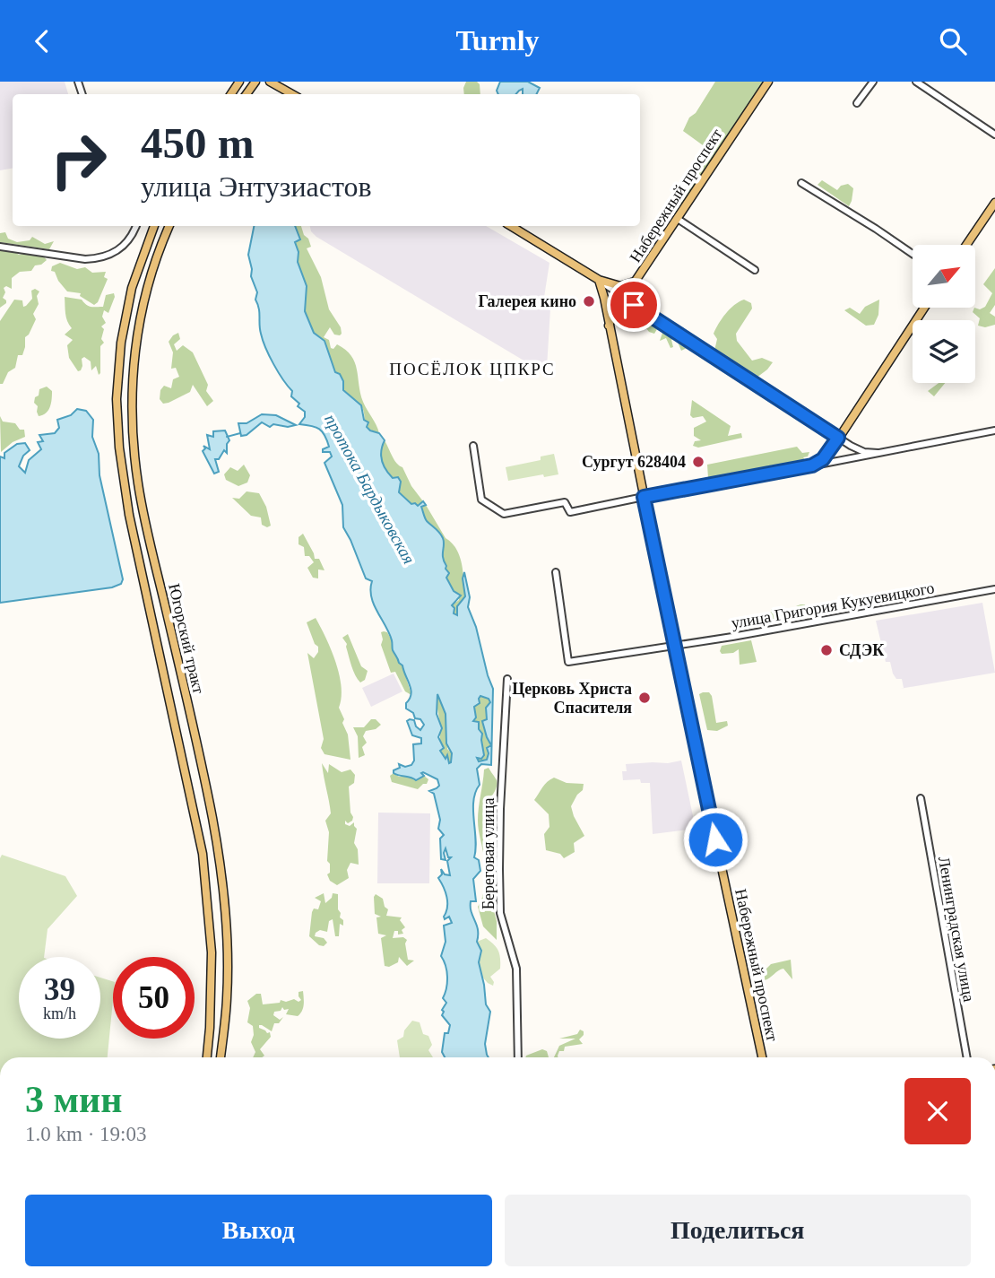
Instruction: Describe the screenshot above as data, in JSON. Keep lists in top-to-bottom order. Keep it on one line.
{"streets":{"main road":["Набережный проспект","Югорский тракт"],"street":["улица Григория Кукуевицкого","Береговая улица","Ленинградская улица"]},"crossings":[["Набережный проспект","улица Григория Кукуевицкого"]],"districts":["ПОСЁЛОК ЦПКРС"],"water":["протока Бардыковская"],"places":["Галерея кино","Сургут 628404","СДЭК","Церковь Христа Спасителя"],"north":"top right","page":{"header":"Turnly","turn":["450 m","улица Энтузиастов"],"speed":"39 km/h","limit":"50","heading":["3 мин","1.0 km · 19:03"],"buttons":["Выход","Поделиться"]}}
